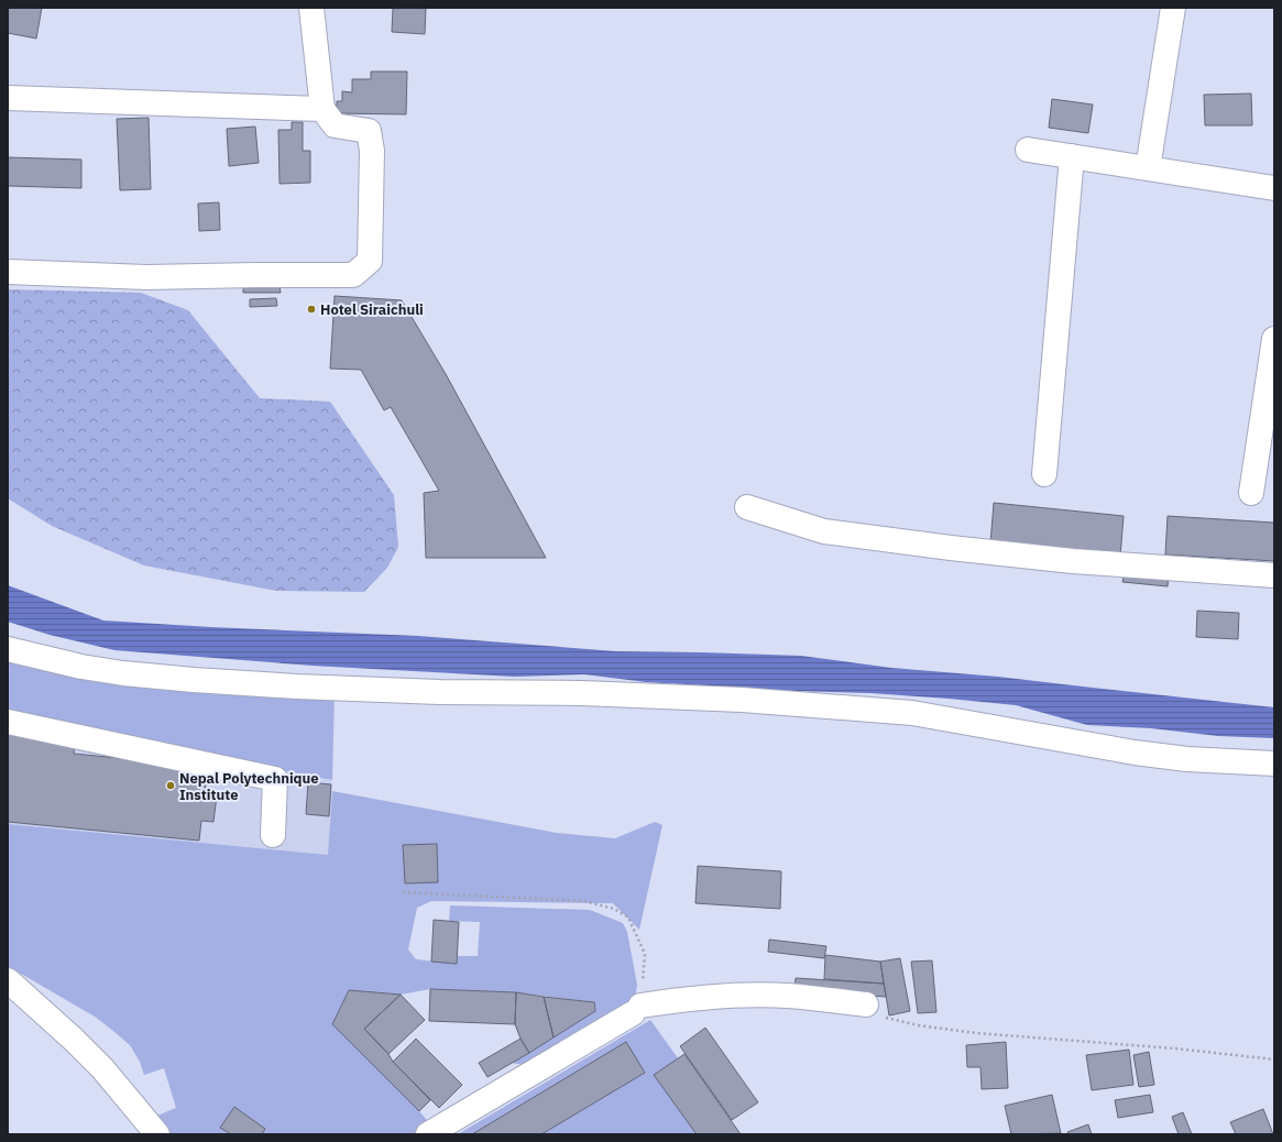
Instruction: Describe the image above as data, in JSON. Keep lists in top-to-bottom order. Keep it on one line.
{"places":["Hotel Siraichuli","Nepal Polytechnique Institute"]}
